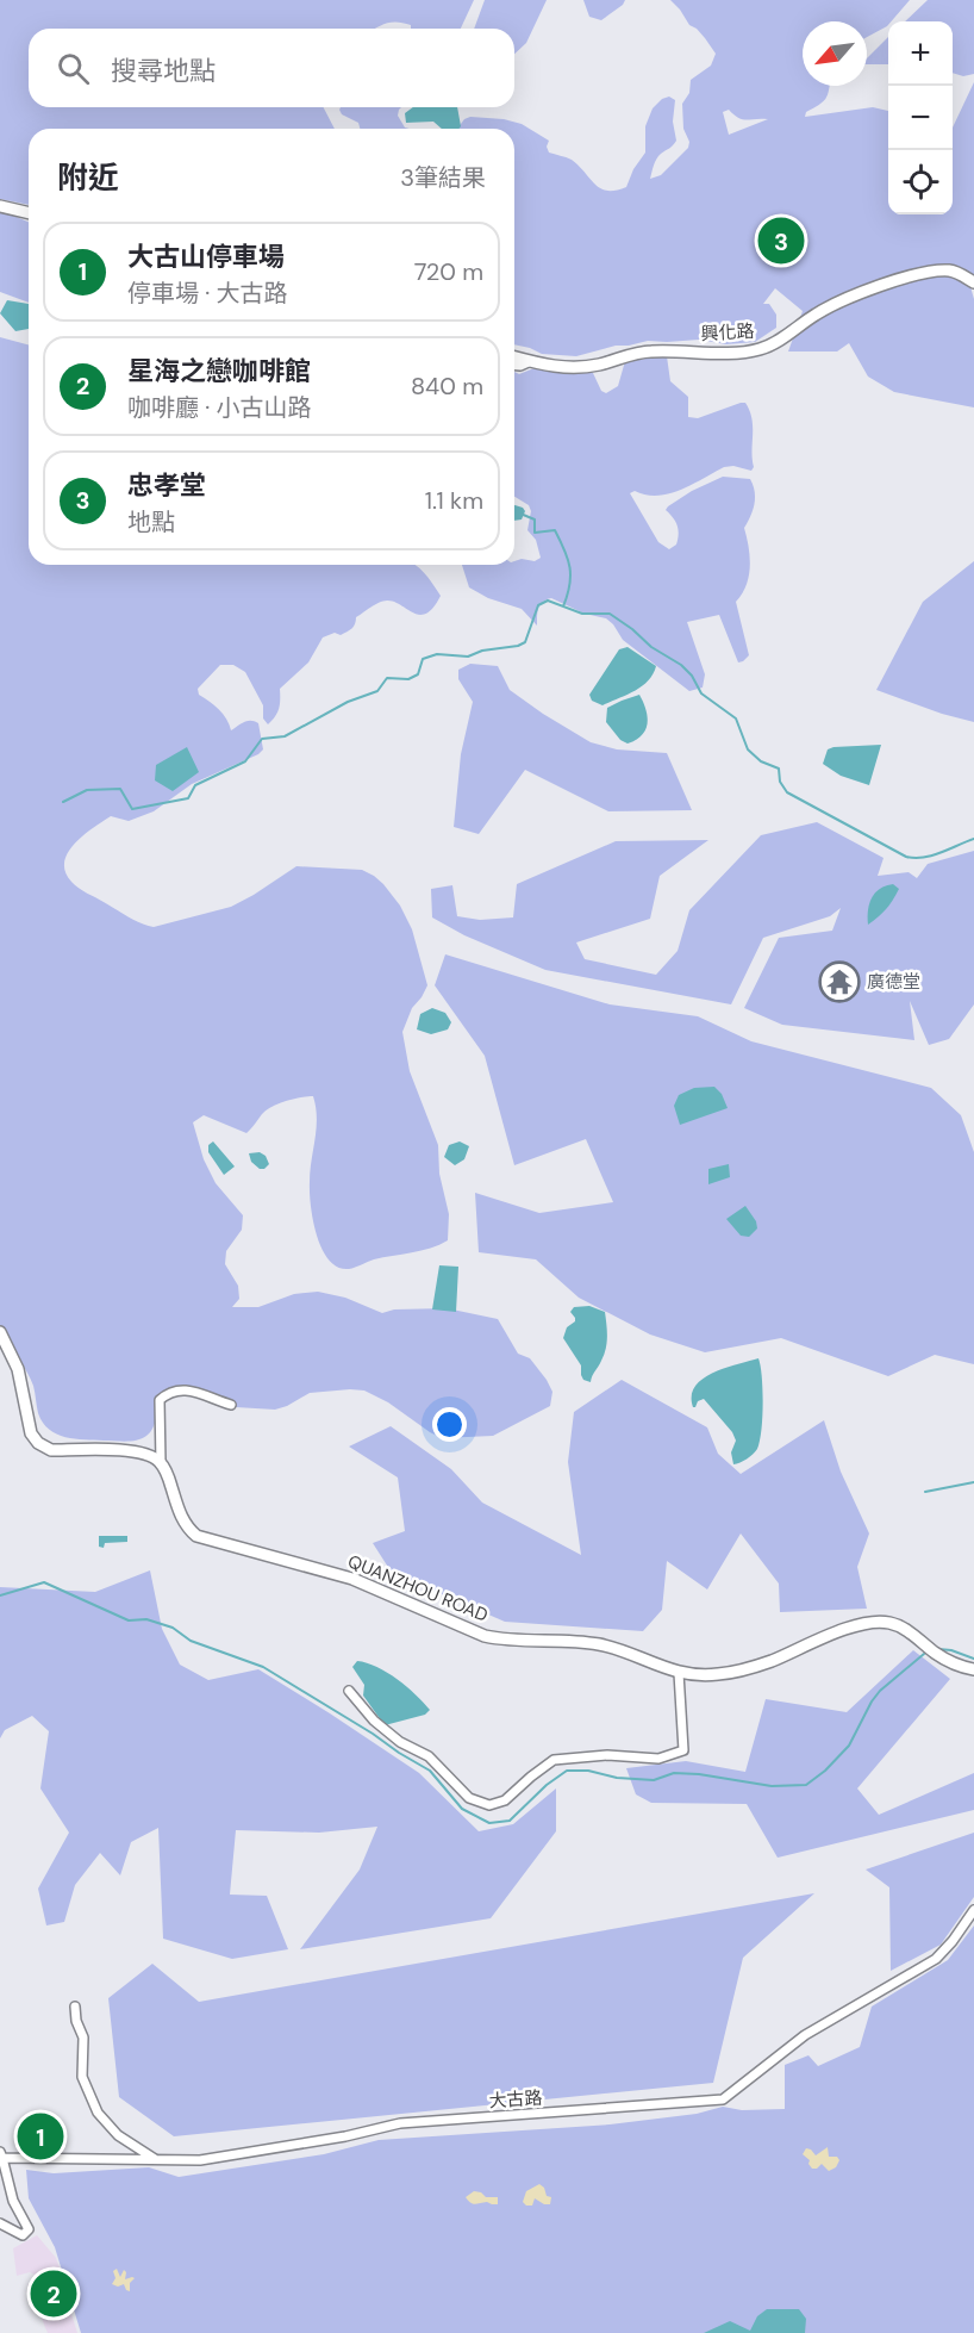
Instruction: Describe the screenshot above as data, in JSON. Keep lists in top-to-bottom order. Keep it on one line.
{"streets":{"street":["興化路","QUANZHOU ROAD","大古路"]},"places":{"temple":["廣德堂"]},"north":"bottom left","page":{"map_buttons":["+","−"],"search":"搜尋地點","heading":["附近","3筆結果"],"pins":["3","1","2"],"list":[{"mark":"1","name":"大古山停車場","note":"停車場 · 大古路","value":"720 m"},{"mark":"2","name":"星海之戀咖啡館","note":"咖啡廳 · 小古山路","value":"840 m"},{"mark":"3","name":"忠孝堂","note":"地點","value":"1.1 km"}]}}
